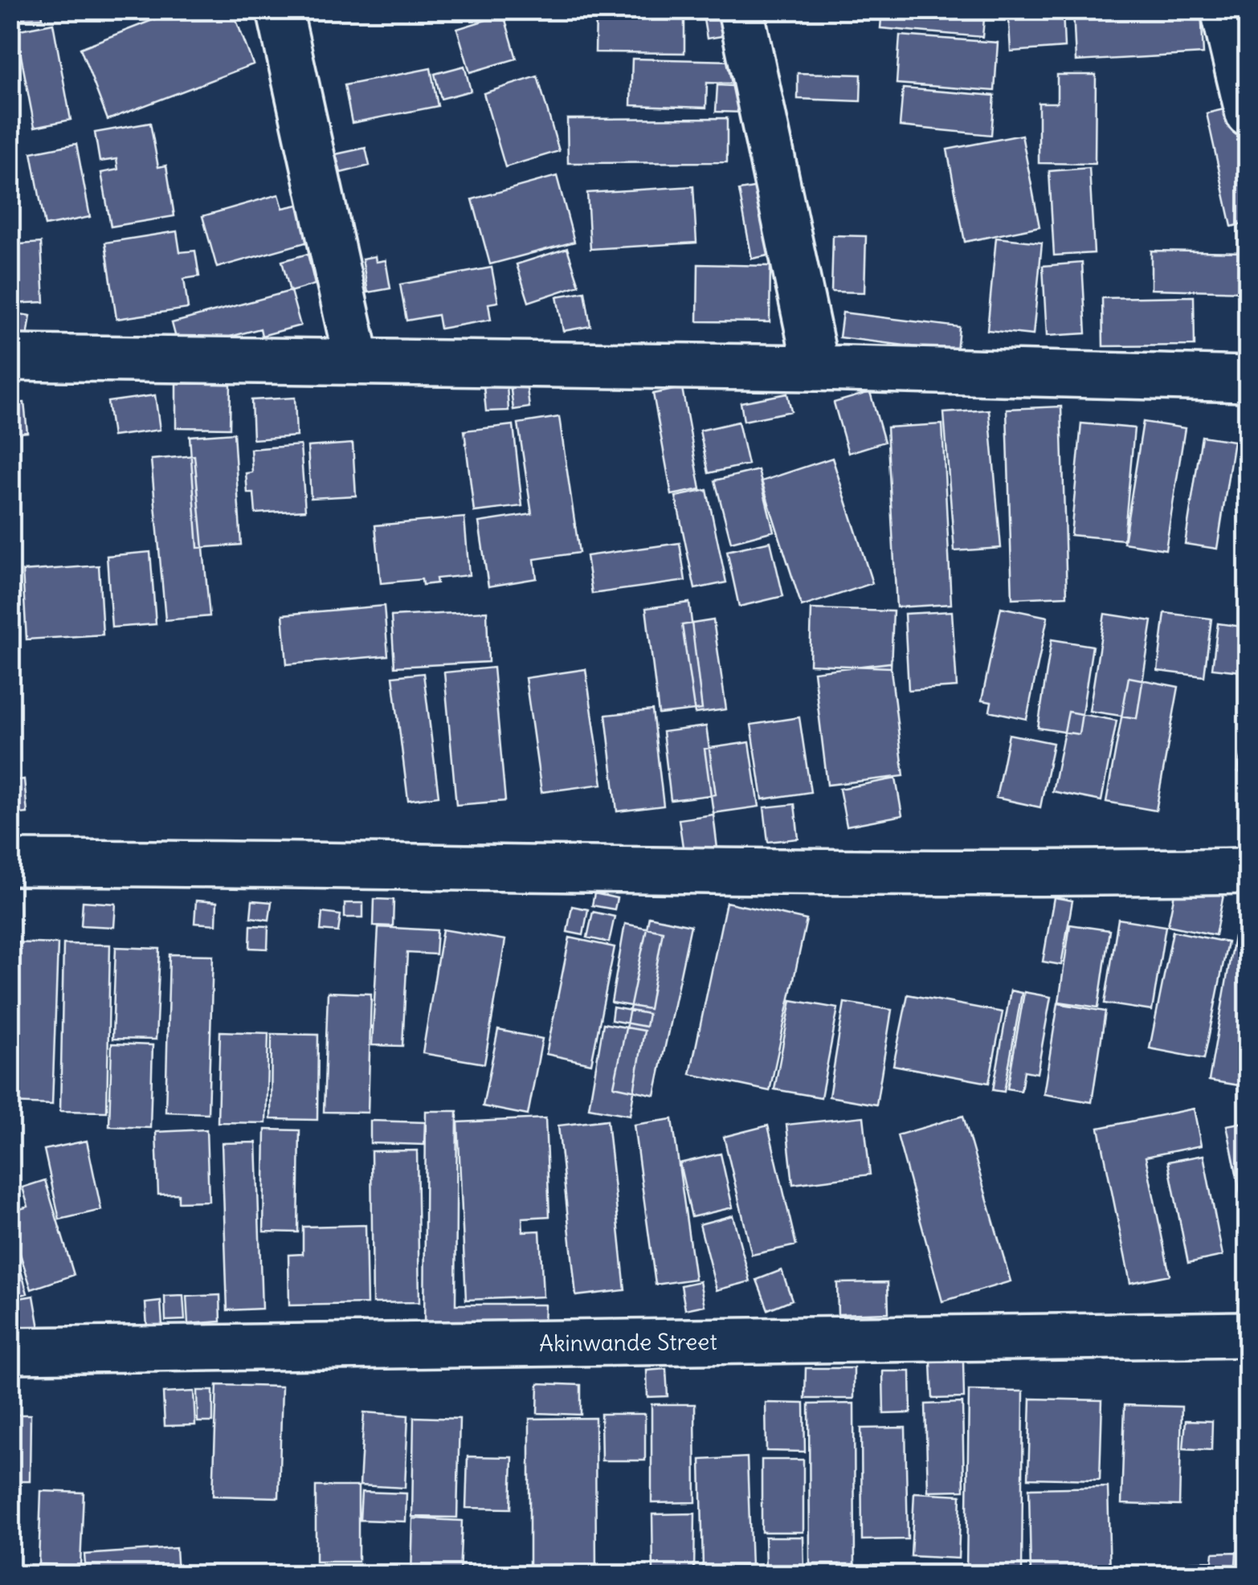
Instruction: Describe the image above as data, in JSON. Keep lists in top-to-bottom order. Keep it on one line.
{"streets":{"street":["Akinwande Street"]}}
